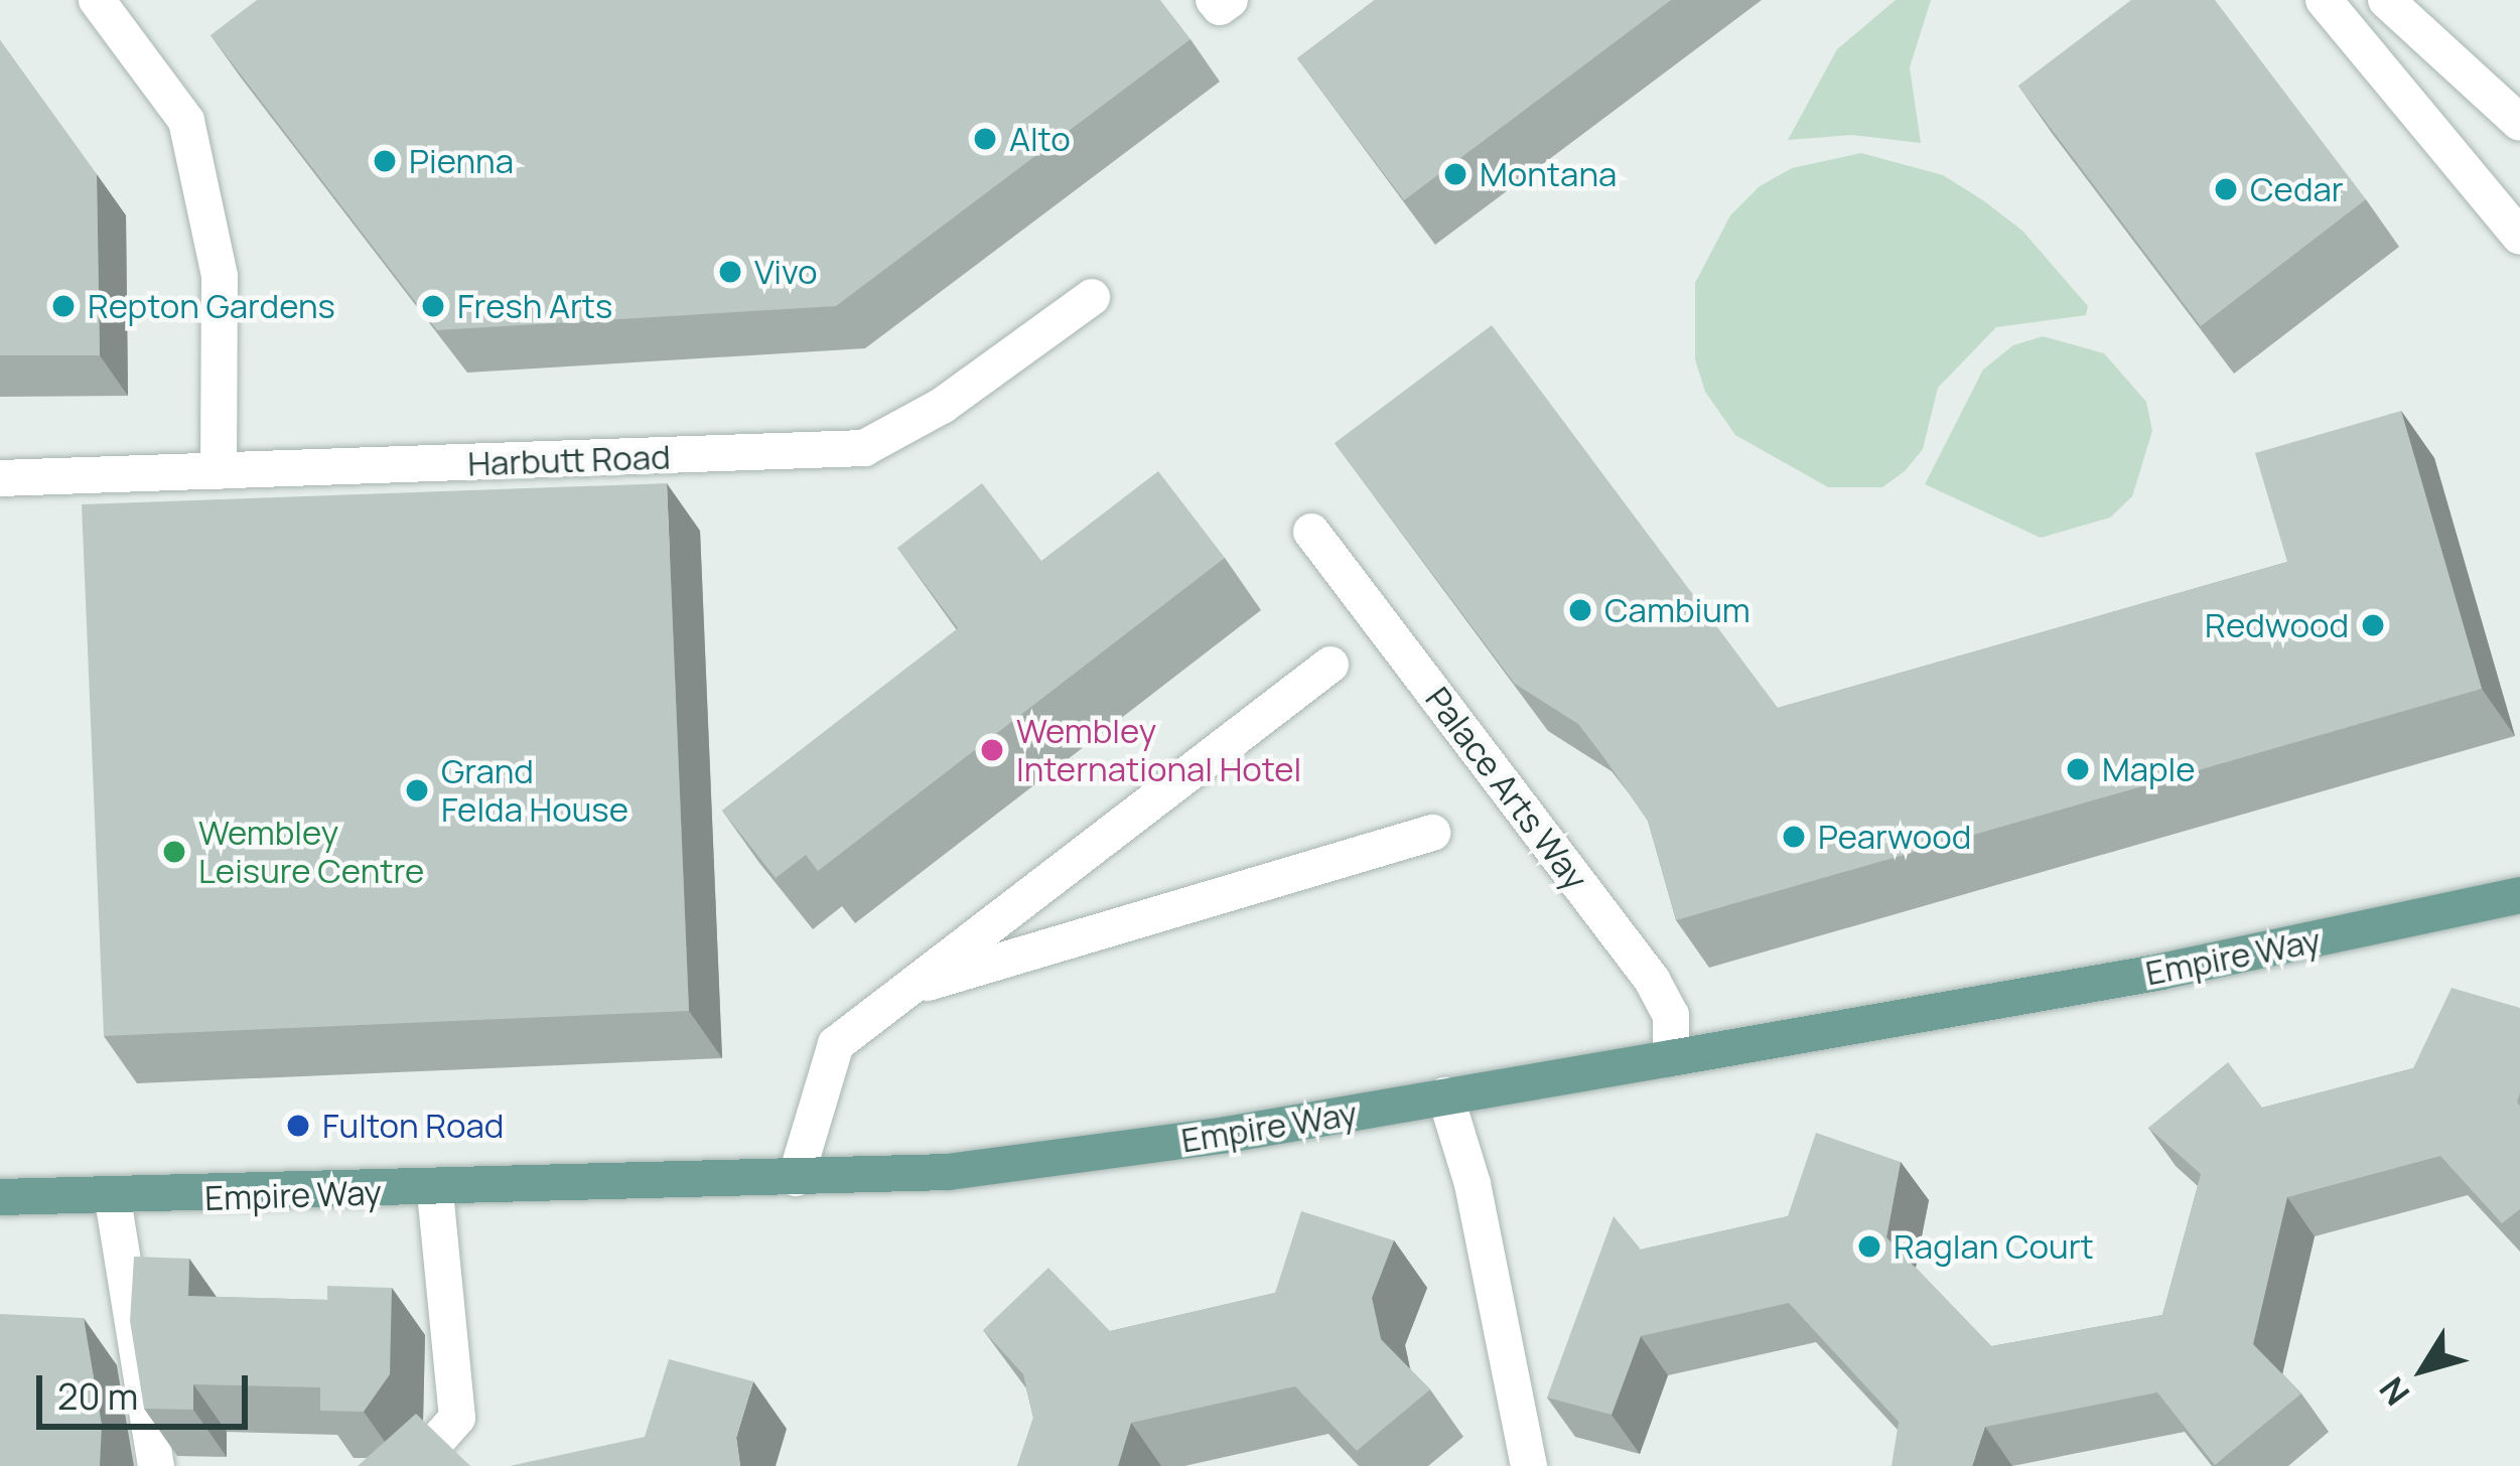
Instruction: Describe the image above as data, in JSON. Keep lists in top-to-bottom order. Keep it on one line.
{"streets":{"main road":["Empire Way"],"street":["Harbutt Road","Palace Arts Way"]},"crossings":[["Palace Arts Way","Empire Way"]],"places":["Alto","Pienna","Montana","Cedar","Vivo","Repton Gardens","Fresh Arts","Cambium","Redwood","Wembley International Hotel","Maple","Grand Felda House","Pearwood","Wembley Leisure Centre","Fulton Road","Raglan Court"],"scale_bar":"20 m","north":"bottom left"}
